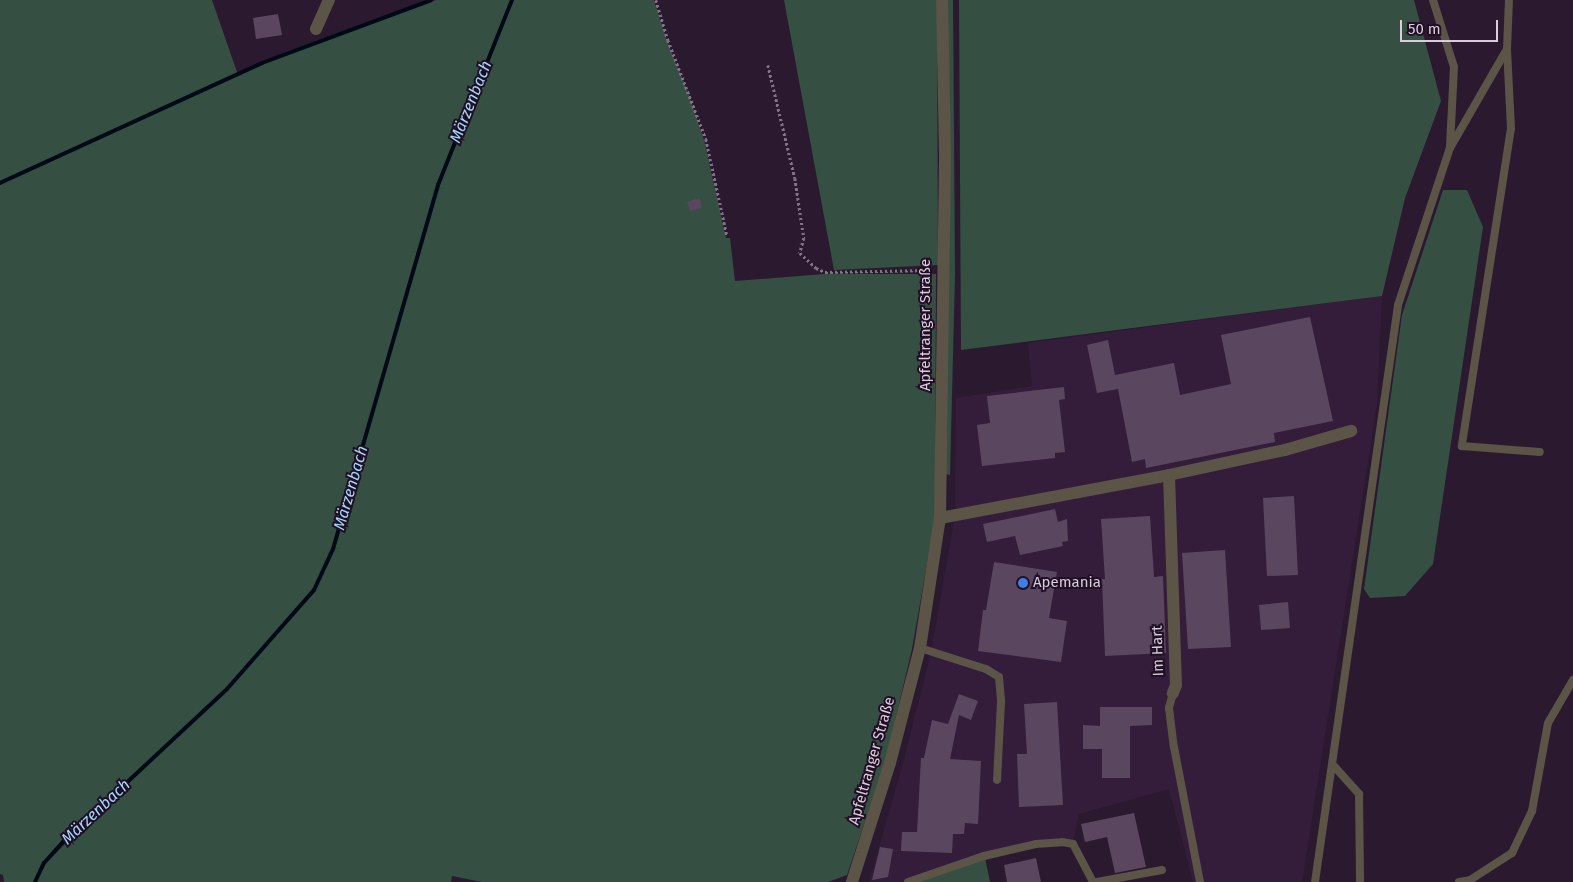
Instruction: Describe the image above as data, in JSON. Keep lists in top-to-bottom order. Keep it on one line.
{"streets":{"street":["Apfeltranger Straße","Im Hart"]},"water":["Märzenbach"],"places":["Apemania"],"scale_bar":"50 m"}
